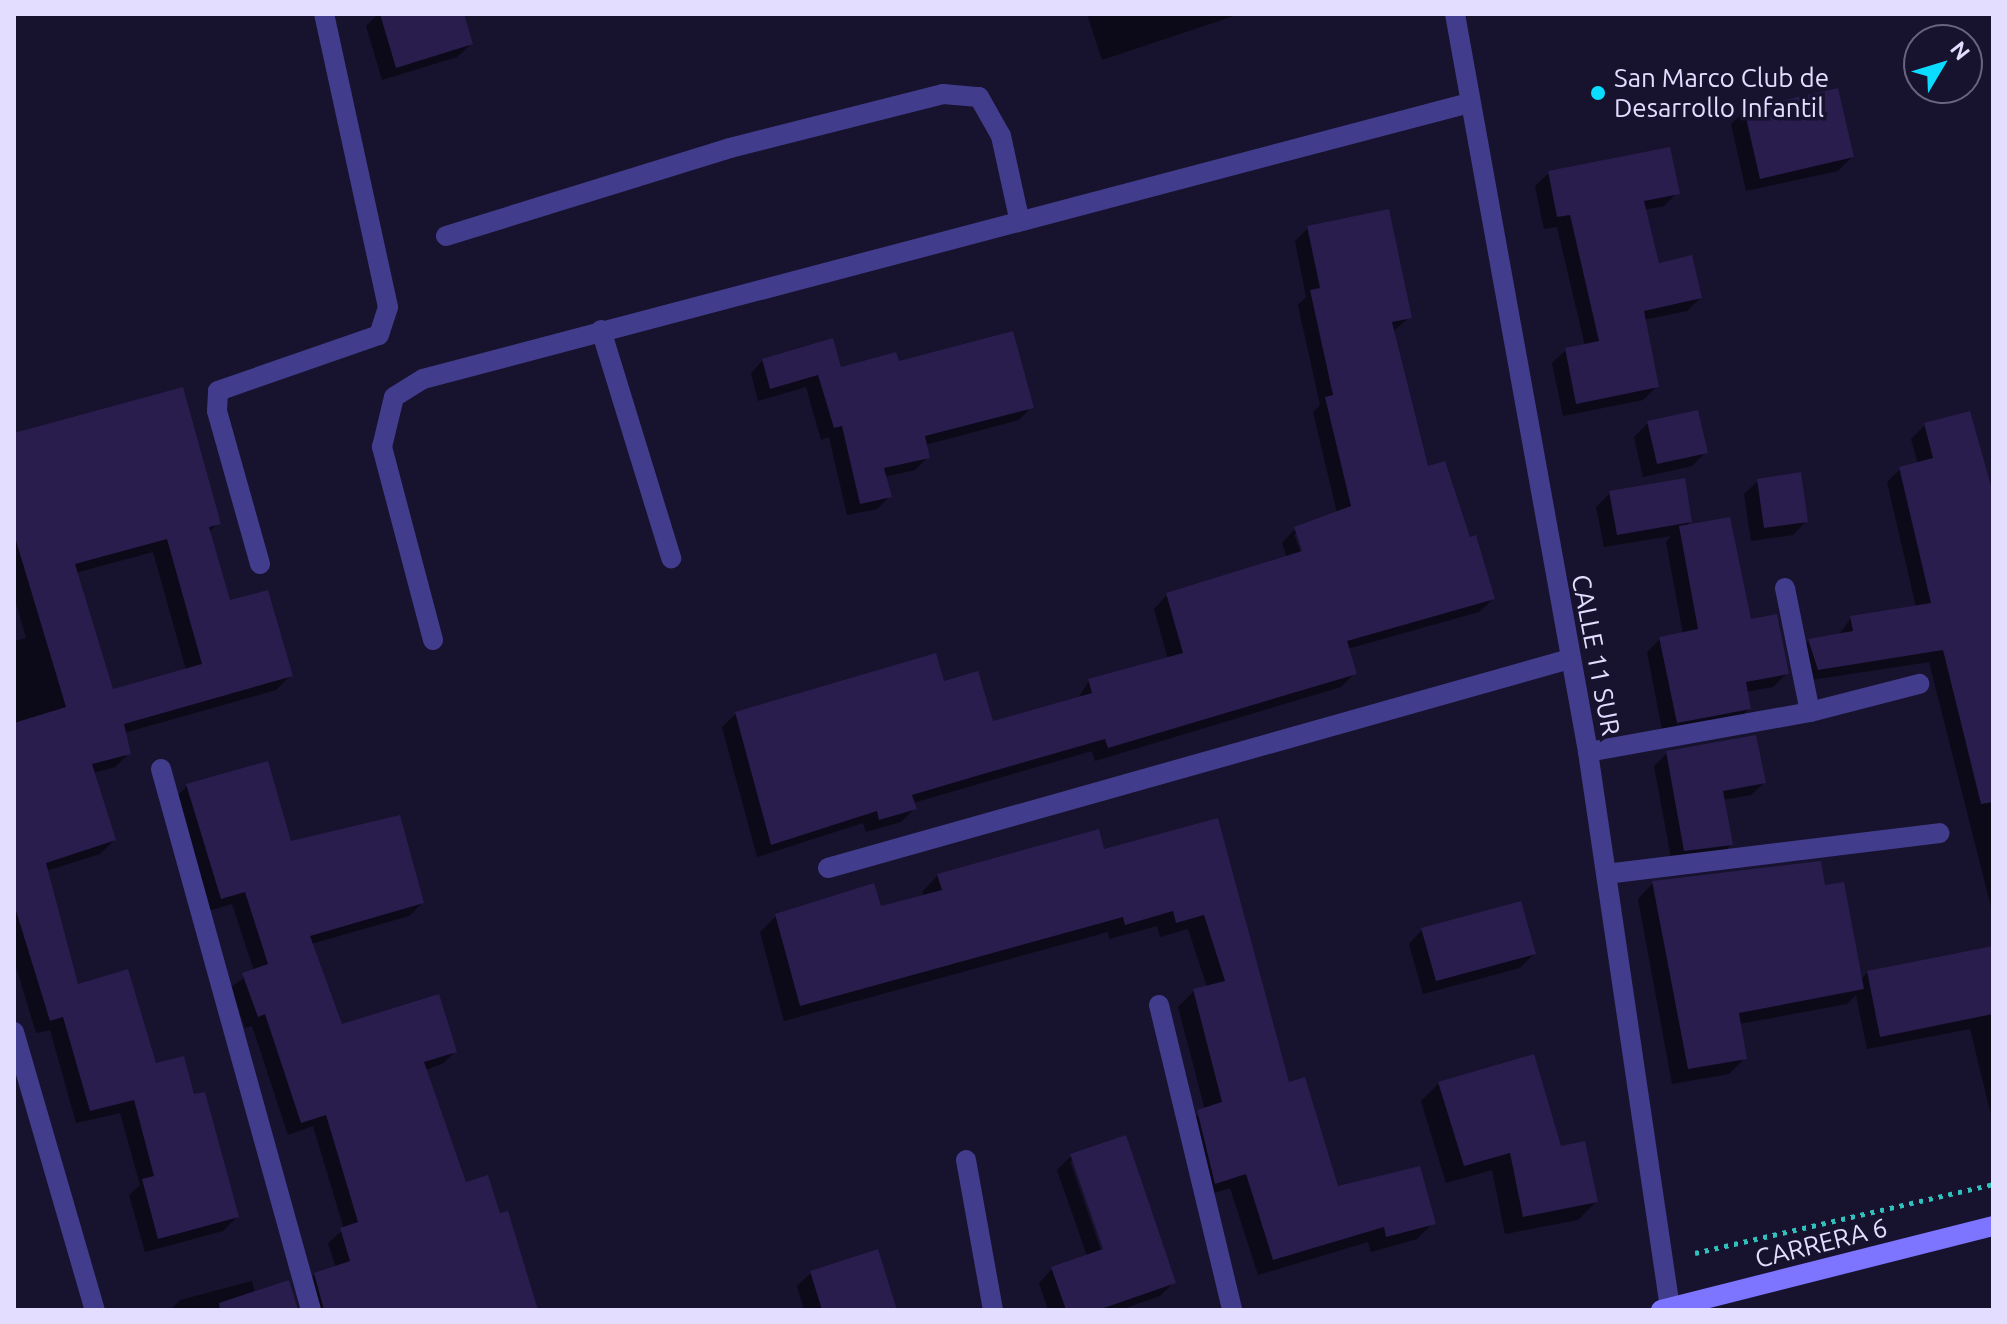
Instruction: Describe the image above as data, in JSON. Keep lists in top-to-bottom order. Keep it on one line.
{"streets":{"main road":["CARRERA 6"],"street":["CALLE 11 SUR"]},"crossings":[["CALLE 11 SUR","CARRERA 6"]],"places":["San Marco Club de Desarrollo Infantil"],"north":"top right"}
